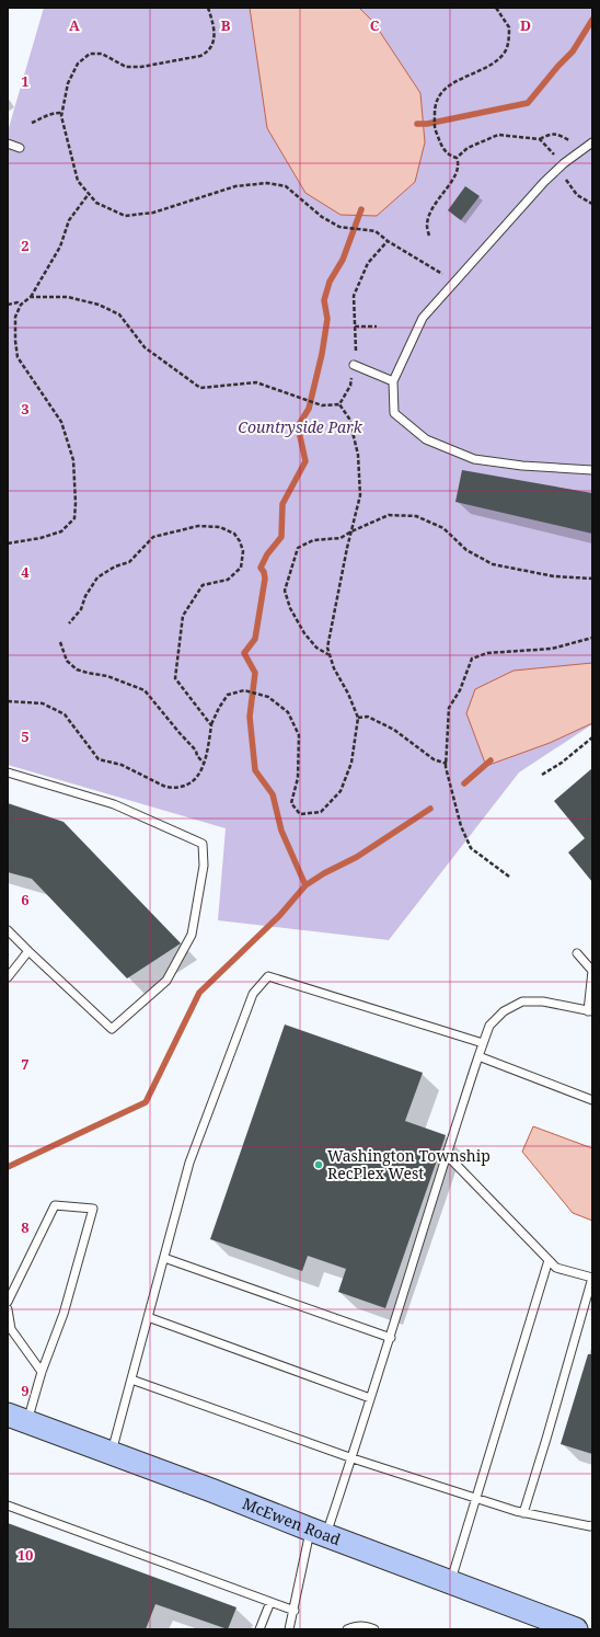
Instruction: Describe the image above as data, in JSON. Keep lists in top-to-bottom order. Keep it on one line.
{"streets":{"street":["McEwen Road"]},"parks":["Countryside Park"],"places":["Washington Township RecPlex West"],"grid":{"columns":["A","B","C","D"],"rows":["1","2","3","4","5","6","7","8","9","10"]}}
